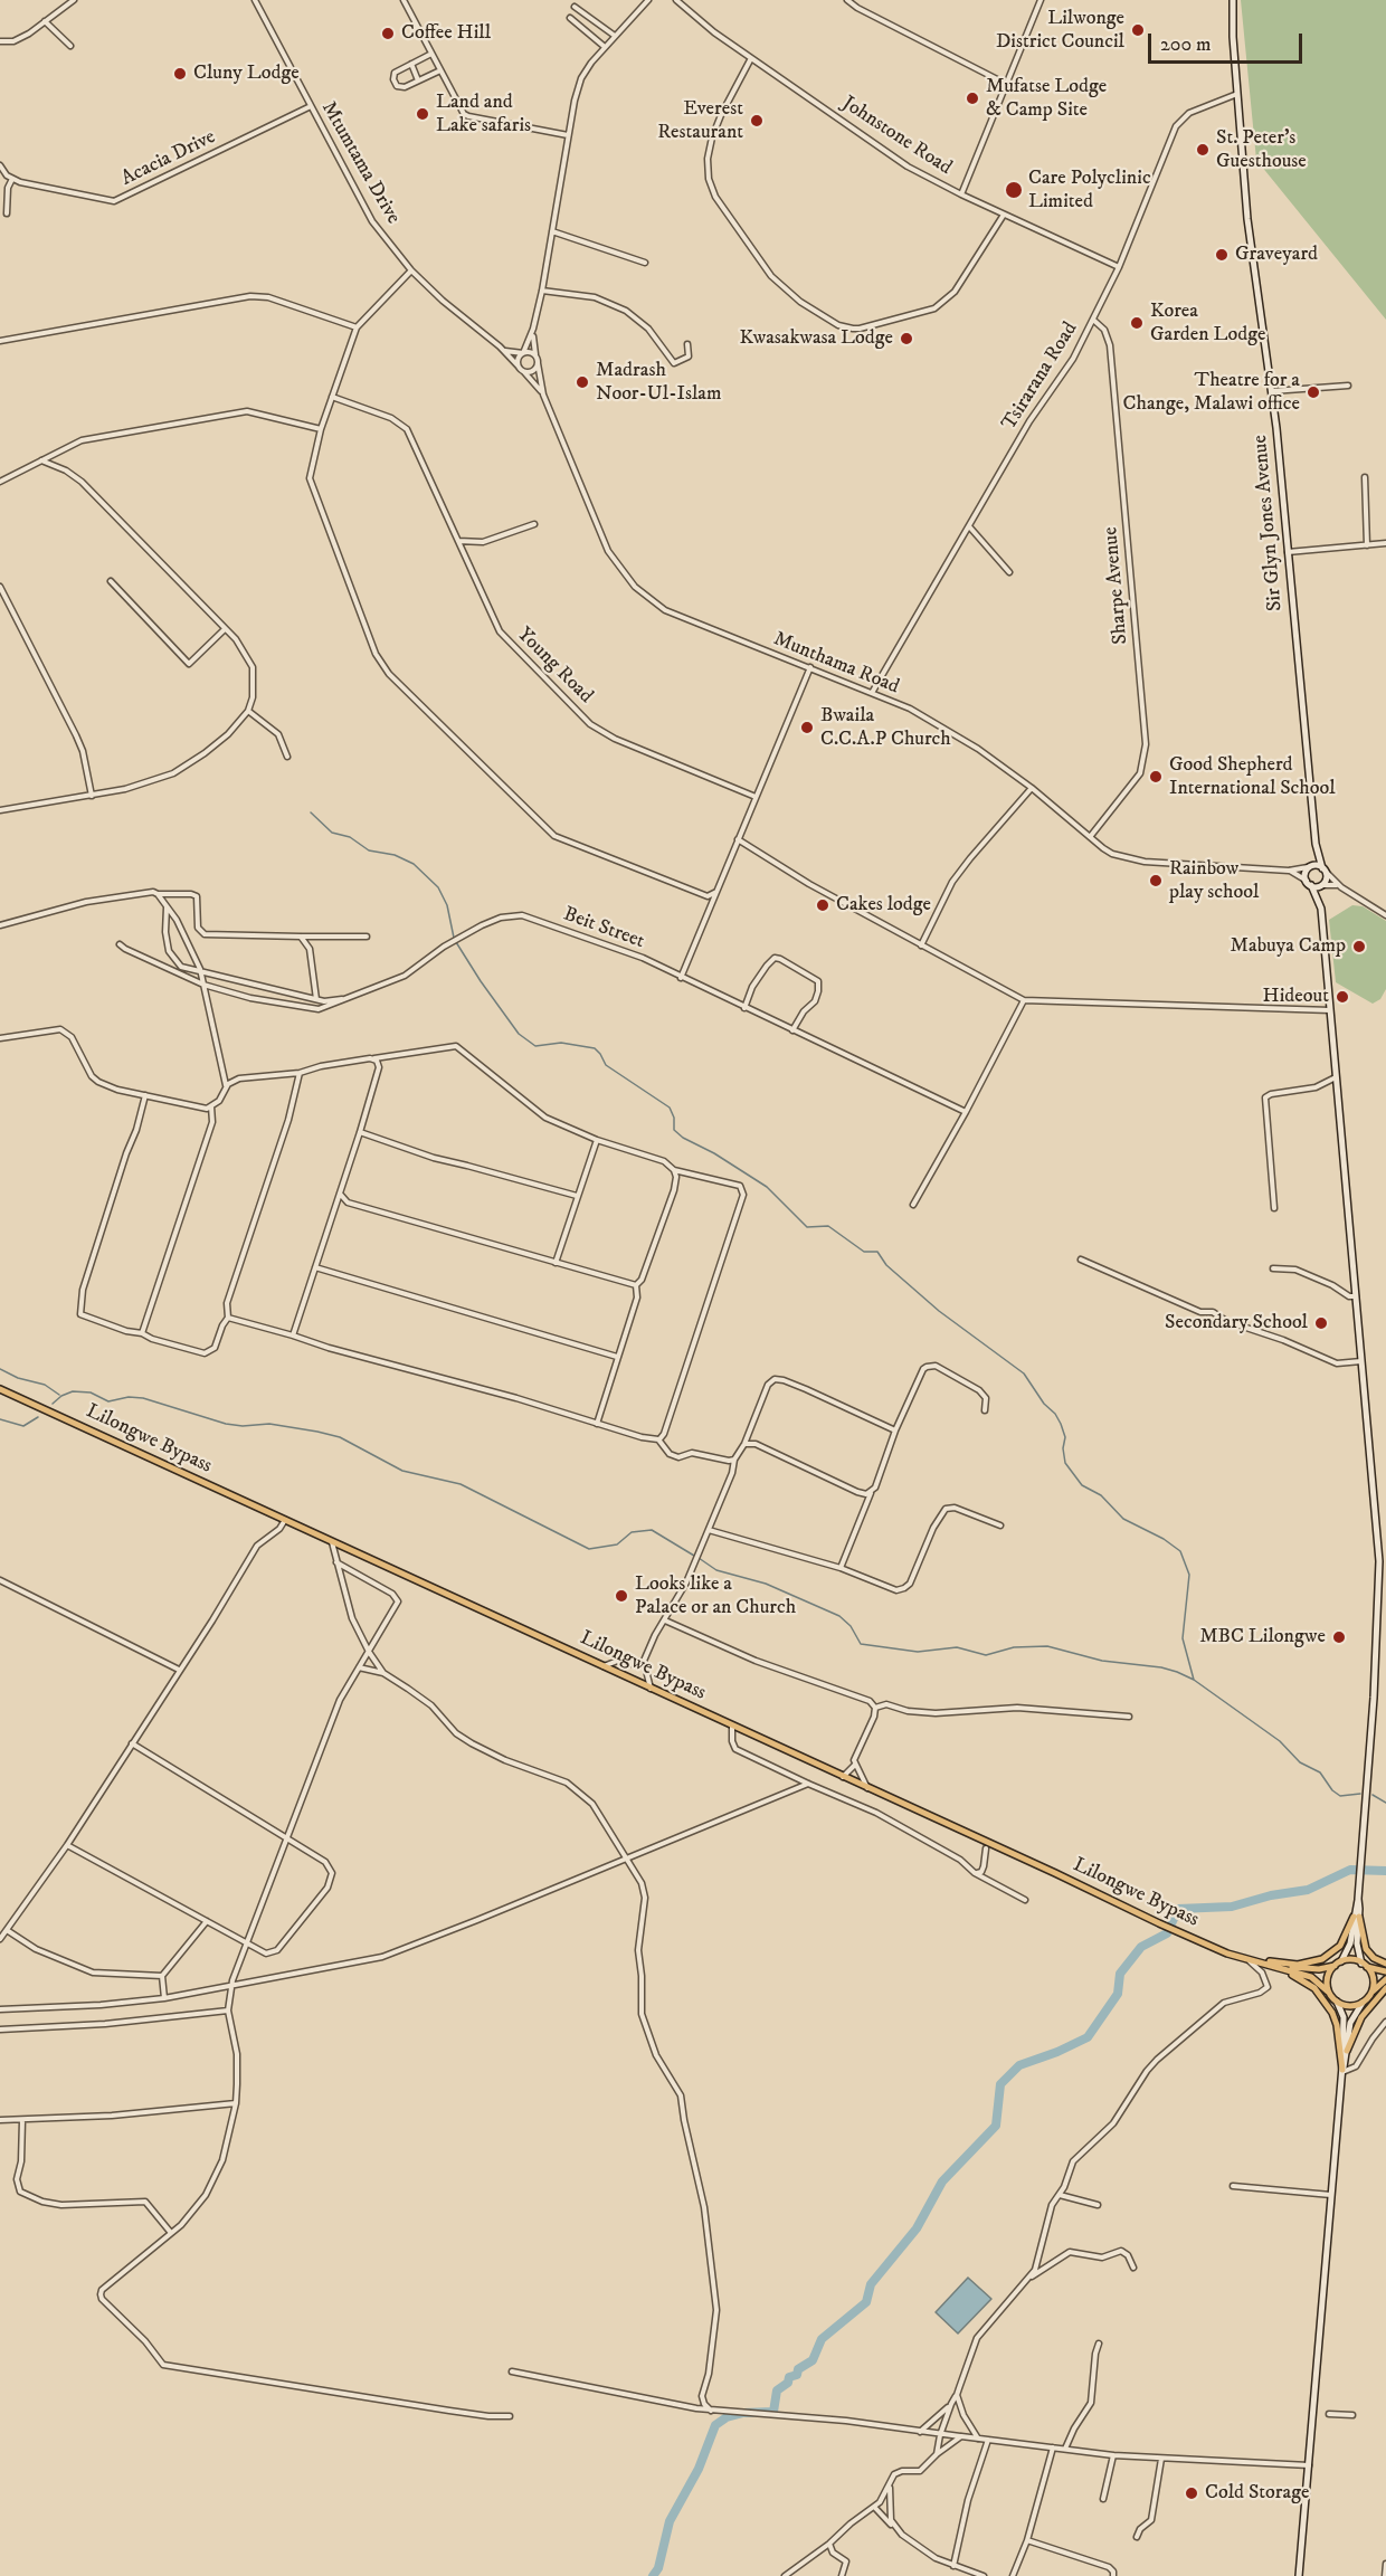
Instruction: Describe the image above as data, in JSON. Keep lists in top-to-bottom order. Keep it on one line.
{"streets":{"main road":["Sir Glyn Jones Avenue","Lilongwe Bypass"],"street":["Johnstone Road","Acacia Drive","Mtumtama Drive","Tsirarana Road","Sharpe Avenue","Munthama Road","Young Road","Beit Street"]},"crossings":[["Johnstone Road","Tsirarana Road"],["Acacia Drive","Mtumtama Drive"],["Tsirarana Road","Sir Glyn Jones Avenue"],["Tsirarana Road","Sharpe Avenue"],["Tsirarana Road","Munthama Road"],["Sharpe Avenue","Munthama Road"]],"places":["Lilwonge District Council","Coffee Hill","Cluny Lodge","Mufatse Lodge & Camp Site","Land and Lake safaris","Everest Restaurant","St. Peter's Guesthouse","Care Polyclinic Limited","Graveyard","Korea Garden Lodge","Kwasakwasa Lodge","Madrash Noor-Ul-Islam","Theatre for a Change, Malawi office","Bwaila C.C.A.P Church","Good Shepherd International School","Rainbow play school","Cakes lodge","Mabuya Camp","Hideout","Secondary School","Looks like a Palace or an Church","MBC Lilongwe","Cold Storage"],"scale_bar":"200 m"}
